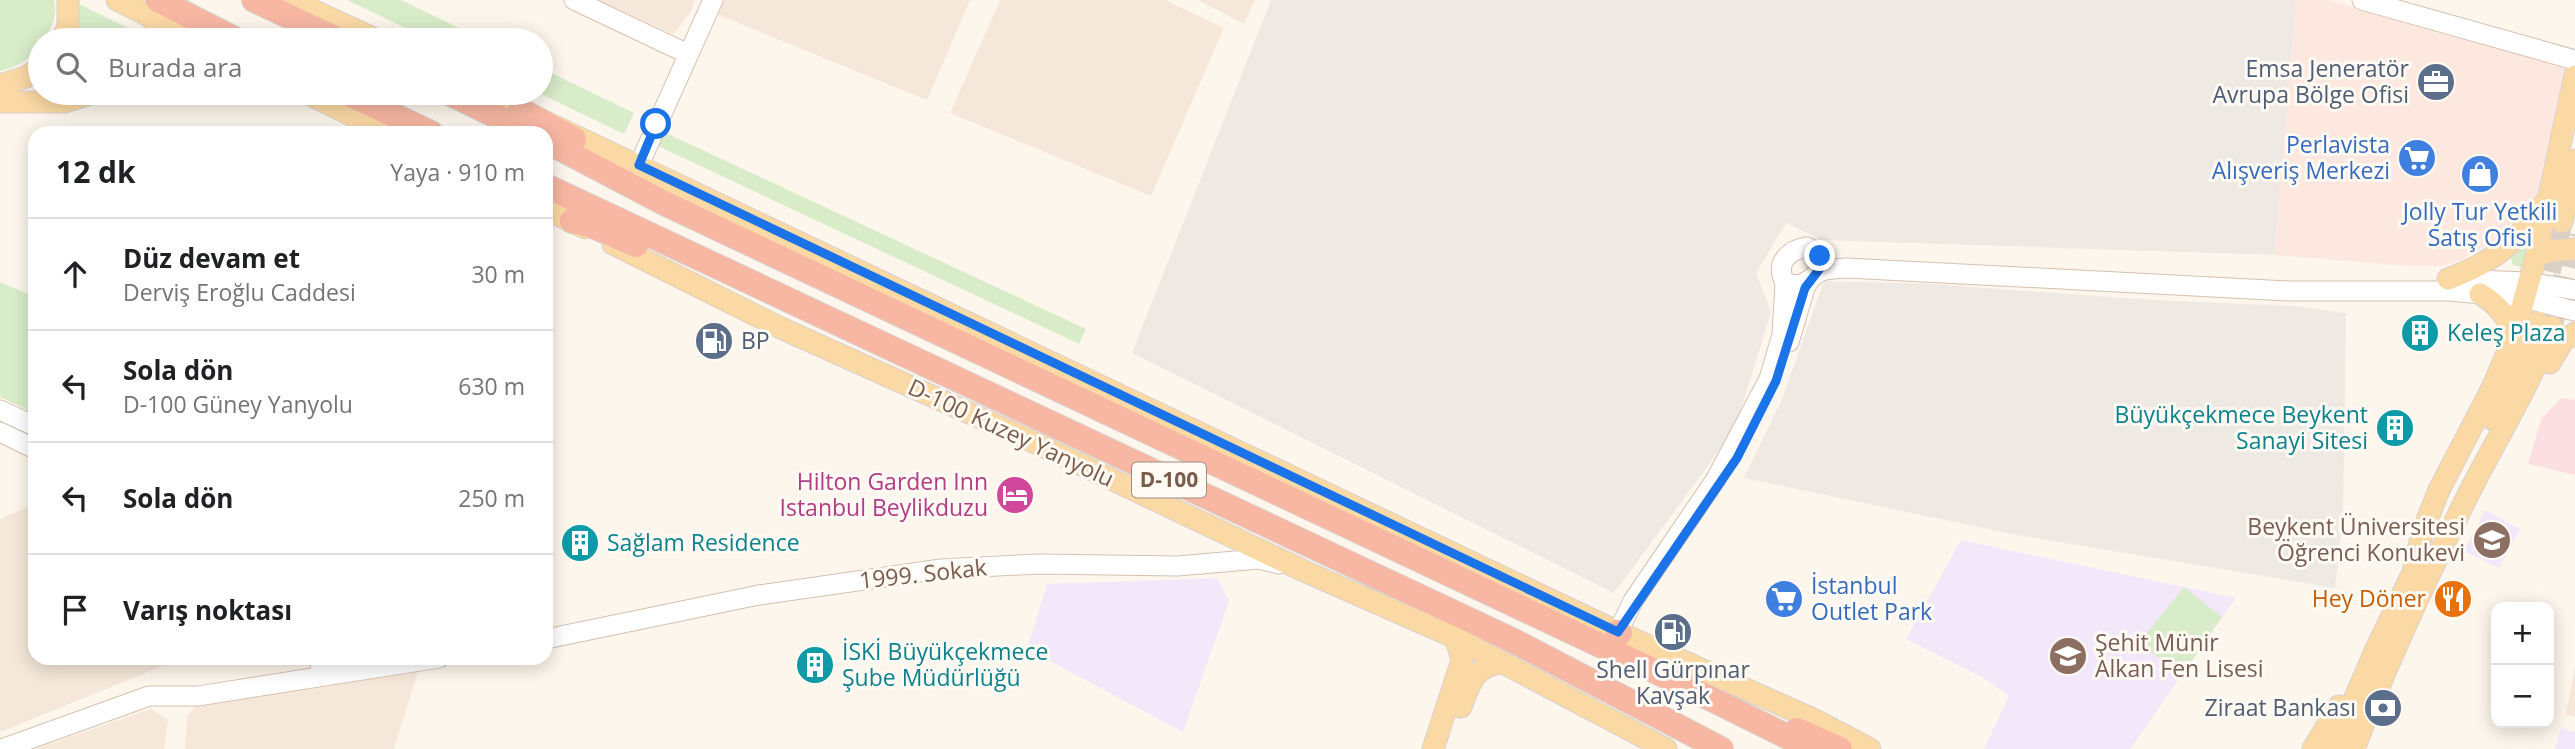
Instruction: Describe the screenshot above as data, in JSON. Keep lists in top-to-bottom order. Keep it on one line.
{"streets":{"highway":["D-100"],"main road":["D-100 Kuzey Yanyolu","1999. Sokak"]},"crossings":[["D-100 Kuzey Yanyolu","1999. Sokak"]],"places":{"office":["Emsa Jeneratör Avrupa Bölge Ofisi"],"supermarket":["Perlavista Alışveriş Merkezi","İstanbul Outlet Park"],"shop":["Jolly Tur Yetkili Satış Ofisi"],"building":["Keleş Plaza","Büyükçekmece Beykent Sanayi Sitesi","Sağlam Residence","İSKİ Büyükçekmece Şube Müdürlüğü"],"fuel station":["BP","Shell Gürpınar Kavşak"],"hotel":["Hilton Garden Inn Istanbul Beylikduzu"],"school or university":["Beykent Üniversitesi Öğrenci Konukevi","Şehit Münir Alkan Fen Lisesi"],"restaurant":["Hey Döner"],"bank":["Ziraat Bankası"]},"page":{"search":"Burada ara","heading":["12 dk","Yaya · 910 m"],"list":[["Düz devam et","Derviş Eroğlu Caddesi","30 m"],["Sola dön","D-100 Güney Yanyolu","630 m"],["Sola dön","250 m"],"Varış noktası"],"map_buttons":["+","−"]}}
